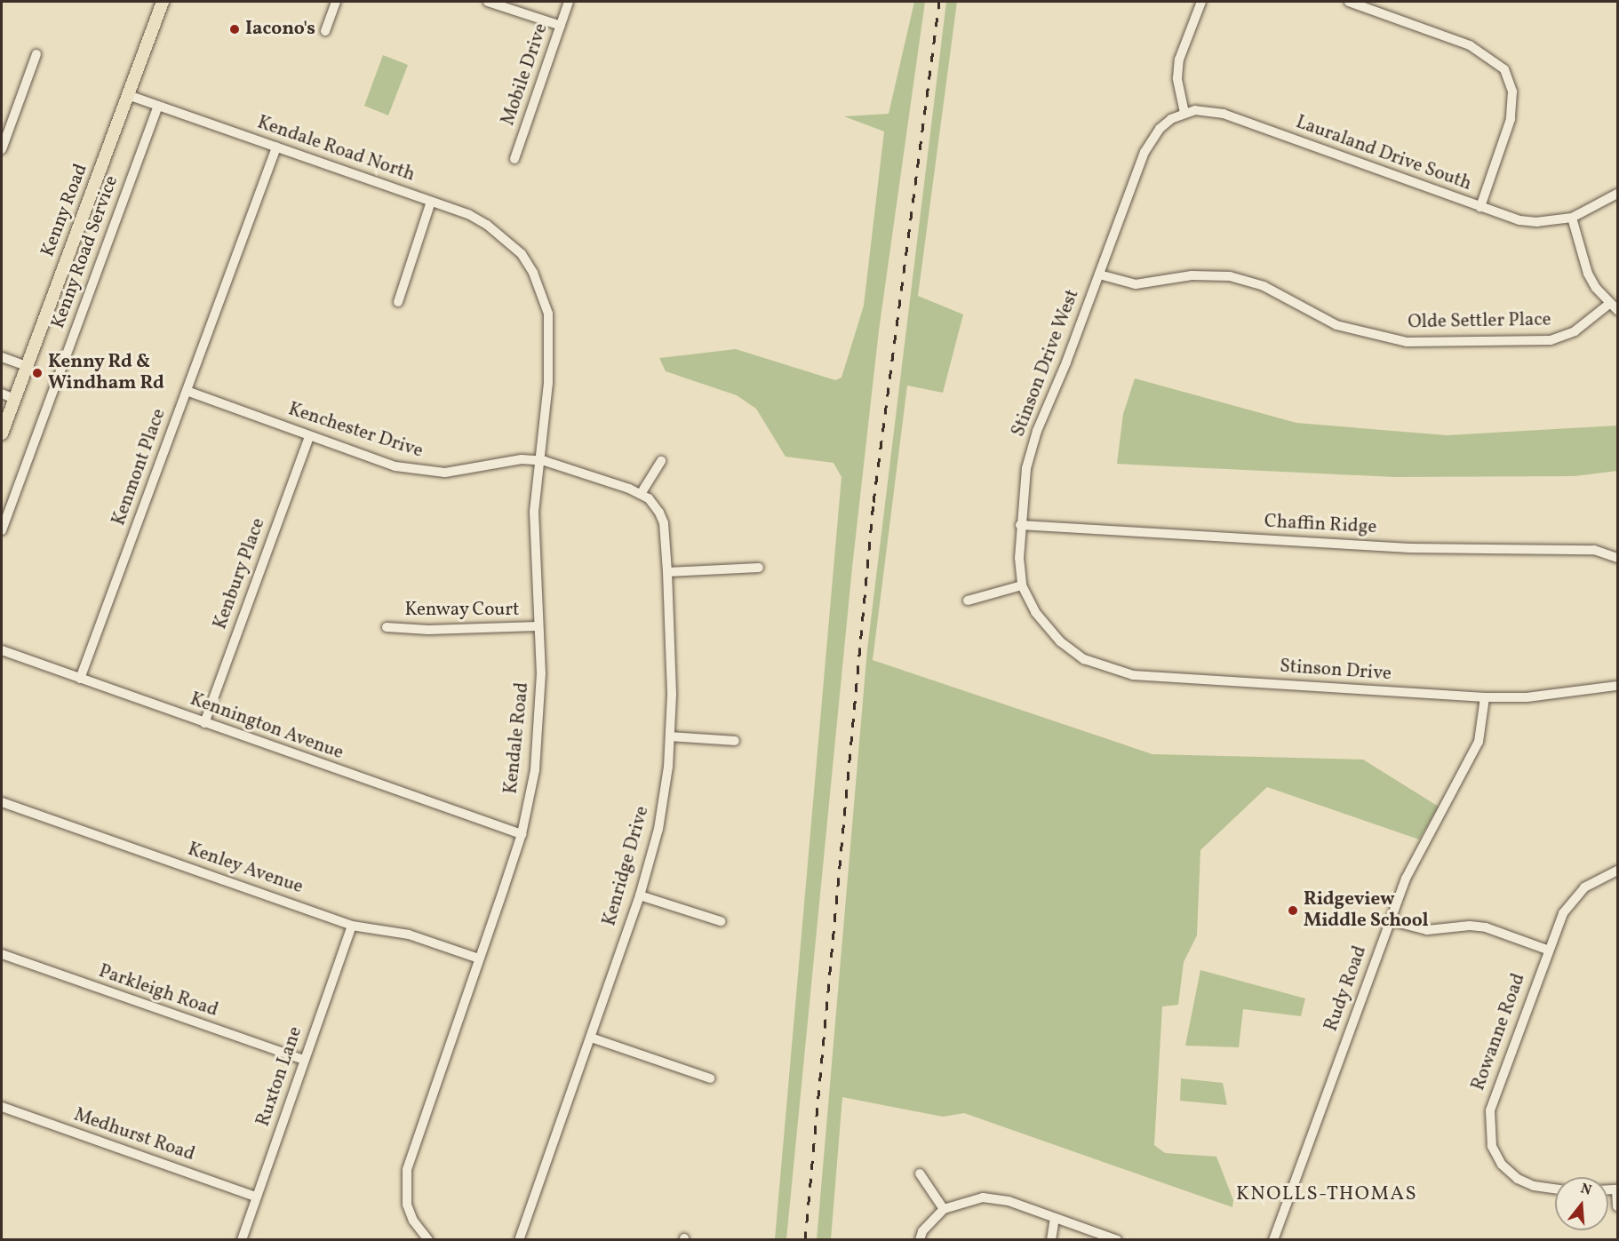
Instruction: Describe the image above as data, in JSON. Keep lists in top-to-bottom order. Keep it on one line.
{"streets":{"main road":["Kenny Road"],"street":["Mobile Drive","Kendale Road North","Lauraland Drive South","Kenny Road Service","Olde Settler Place","Stinson Drive West","Kenchester Drive","Kenmont Place","Chaffin Ridge","Kenbury Place","Kenway Court","Stinson Drive","Kennington Avenue","Kendale Road","Kenridge Drive","Kenley Avenue","Rudy Road","Parkleigh Road","Rowanne Road","Ruxton Lane","Medhurst Road"]},"crossings":[["Kendale Road North","Kenny Road"],["Kendale Road North","Kenny Road Service"],["Kendale Road North","Kenmont Place"],["Kendale Road North","Kendale Road"],["Lauraland Drive South","Stinson Drive West"],["Olde Settler Place","Stinson Drive West"],["Stinson Drive West","Chaffin Ridge"],["Stinson Drive West","Stinson Drive"],["Kenchester Drive","Kenmont Place"],["Kenchester Drive","Kenbury Place"],["Kenchester Drive","Kendale Road"],["Kenchester Drive","Kenridge Drive"],["Kenmont Place","Kennington Avenue"],["Kenbury Place","Kennington Avenue"],["Kenway Court","Kendale Road"],["Stinson Drive","Rudy Road"],["Kennington Avenue","Kendale Road"],["Kendale Road","Kenley Avenue"],["Kenley Avenue","Ruxton Lane"],["Parkleigh Road","Ruxton Lane"],["Ruxton Lane","Medhurst Road"]],"districts":["KNOLLS-THOMAS"],"places":["Iacono's","Kenny Rd & Windham Rd","Ridgeview Middle School"],"north":"top"}
